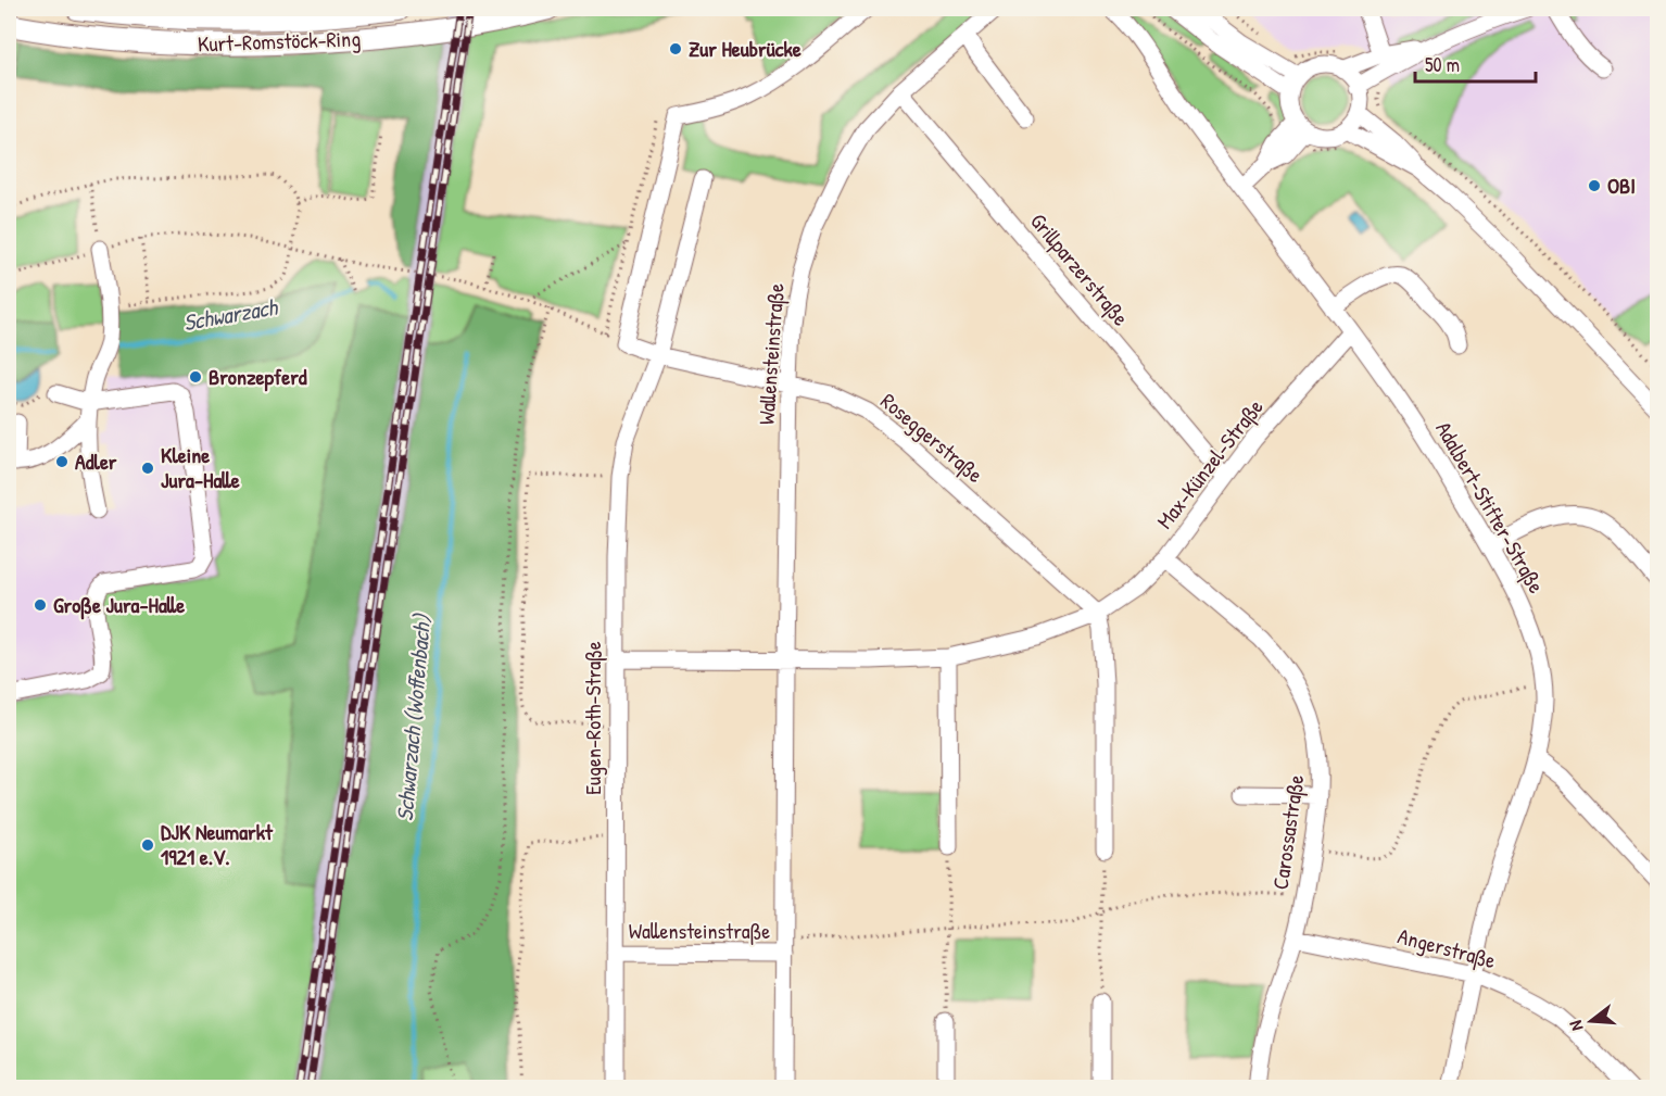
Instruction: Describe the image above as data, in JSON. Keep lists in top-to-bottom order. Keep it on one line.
{"streets":{"main road":["Kurt-Romstöck-Ring"],"street":["Grillparzerstraße","Wallensteinstraße","Roseggerstraße","Max-Künzel-Straße","Adalbert-Stifter-Straße","Eugen-Roth-Straße","Carossastraße","Angerstraße"]},"crossings":[["Grillparzerstraße","Wallensteinstraße"],["Grillparzerstraße","Max-Künzel-Straße"],["Wallensteinstraße","Roseggerstraße"],["Wallensteinstraße","Max-Künzel-Straße"],["Wallensteinstraße","Eugen-Roth-Straße"],["Roseggerstraße","Max-Künzel-Straße"],["Roseggerstraße","Eugen-Roth-Straße"],["Max-Künzel-Straße","Adalbert-Stifter-Straße"],["Max-Künzel-Straße","Carossastraße"],["Adalbert-Stifter-Straße","Angerstraße"],["Carossastraße","Angerstraße"]],"water":["Schwarzach","Schwarzach (Woffenbach)"],"places":["Zur Heubrücke","OBI","Bronzepferd","Adler","Kleine Jura-Halle","Große Jura-Halle","DJK Neumarkt 1921 e.V."],"scale_bar":"50 m","north":"left"}
